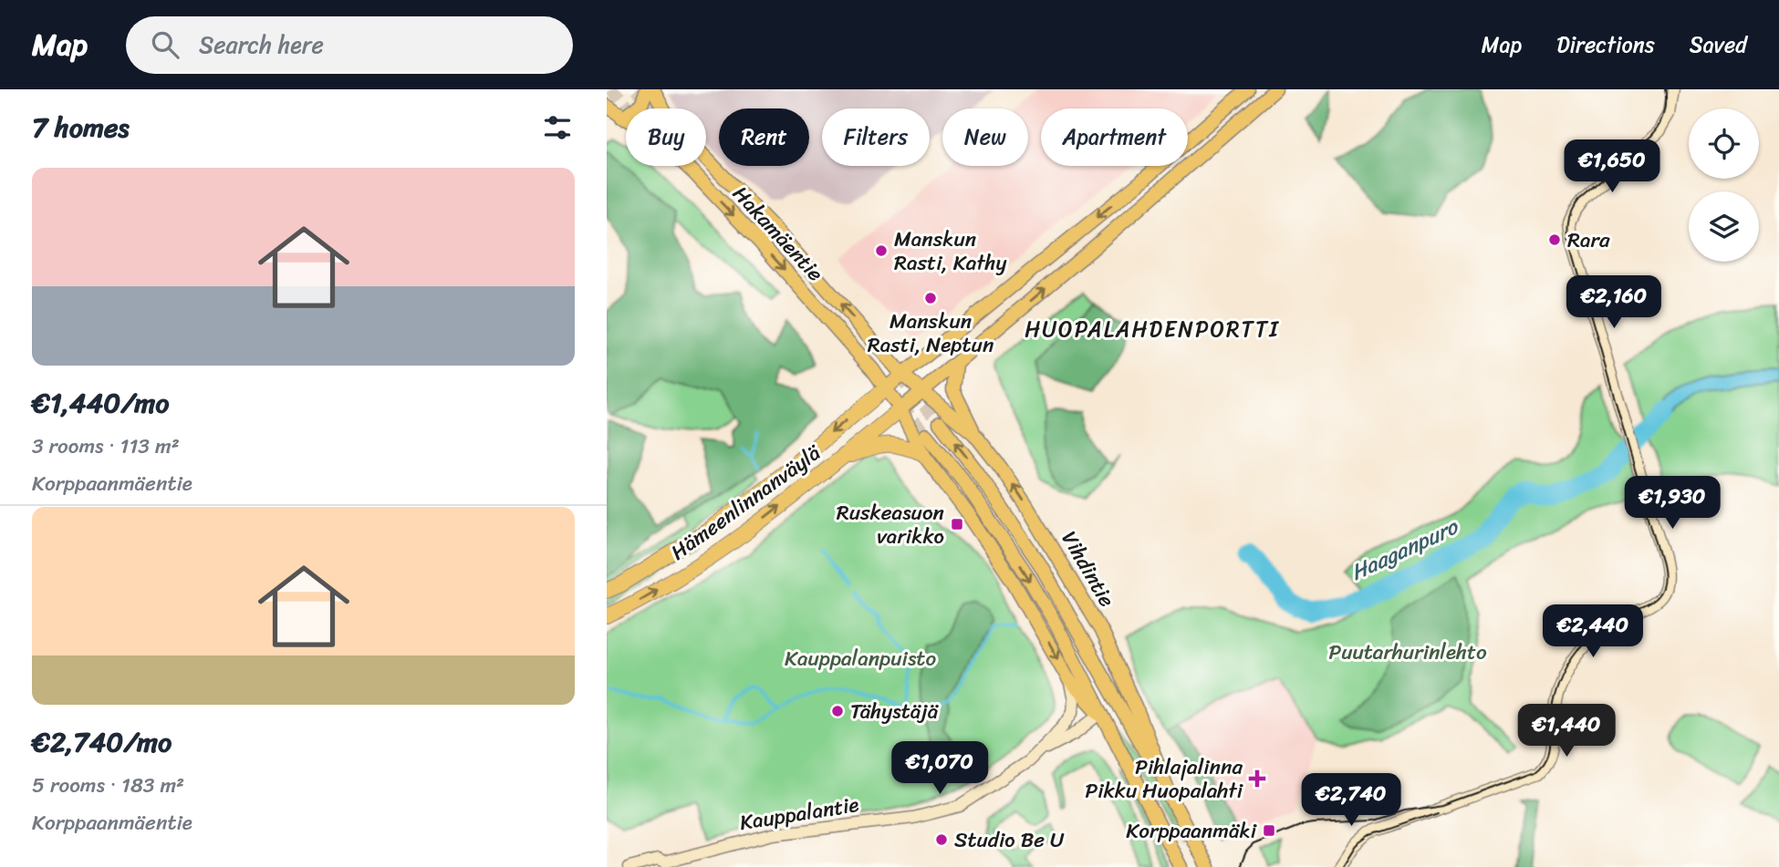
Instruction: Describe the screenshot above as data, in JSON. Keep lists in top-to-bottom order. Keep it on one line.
{"streets":{"highway":["Hämeenlinnanväylä"],"main road":["Hakamäentie","Vihdintie","Kauppalantie"]},"crossings":[["Hakamäentie","Hämeenlinnanväylä"],["Hakamäentie","Vihdintie"],["Vihdintie","Kauppalantie"]],"districts":["HUOPALAHDENPORTTI"],"water":["Haaganpuro"],"parks":["Puutarhurinlehto","Kauppalanpuisto"],"places":{"other":["Rara","Manskun Rasti, Kathy","Manskun Rasti, Neptun","Tähystäjä","Studio Be U"],"transit":["Ruskeasuon varikko","Korppaanmäki"],"health":["Pihlajalinna Pikku Huopalahti"]},"page":{"header":"Map","search":"Search here","nav":["Map","Directions","Saved"],"heading":"7 homes","chip":["Buy","Rent","Filters","New","Apartment"],"price":["€1,650","€2,160","€1,930","€2,440","€1,440","€1,070","€2,740"],"list":[{"name":"€1,440/mo","note":"3 rooms · 113 m² · Korppaanmäentie"},{"name":"€2,740/mo","note":"5 rooms · 183 m² · Korppaanmäentie"}]}}
